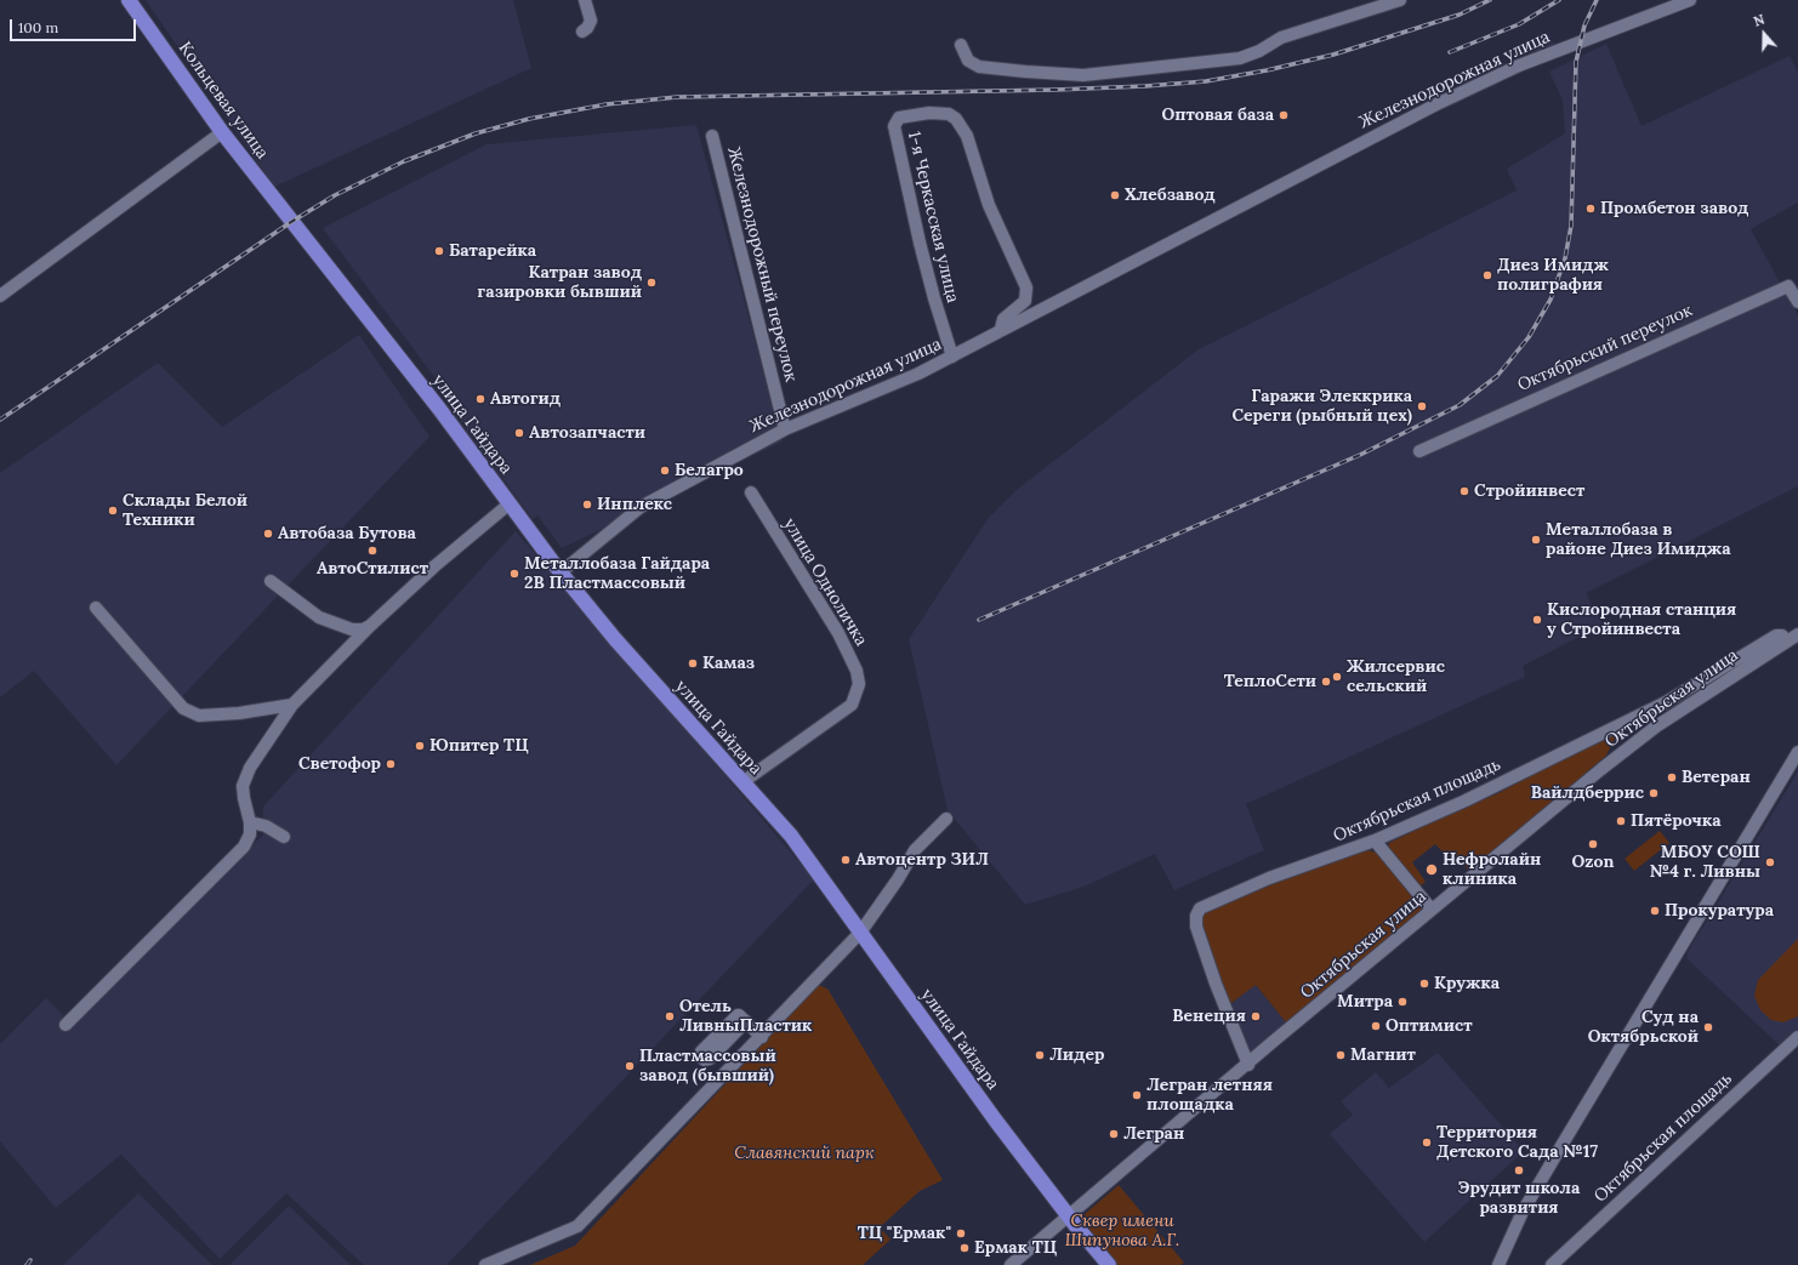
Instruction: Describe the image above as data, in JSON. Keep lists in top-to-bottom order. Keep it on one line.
{"streets":{"main road":["Кольцевая улица","улица Гайдара"],"street":["Железнодорожная улица","1-я Черкасская улица","Железнодорожный переулок","Октябрьский переулок","улица Одноличка","Октябрьская улица","Октябрьская площадь"]},"crossings":[["Железнодорожная улица","1-я Черкасская улица"],["Железнодорожная улица","Железнодорожный переулок"],["Железнодорожная улица","улица Гайдара"],["Кольцевая улица","улица Гайдара"],["улица Гайдара","улица Одноличка"],["улица Гайдара","Октябрьская улица"],["Октябрьская улица","Октябрьская площадь"]],"parks":["Славянский парк","Сквер имени Шипунова А.Г."],"places":["Оптовая база","Хлебзавод","Промбетон завод","Батарейка","Диез Имидж полиграфия","Катран завод газировки бывший","Автогид","Гаражи Элеккрика Сереги (рыбный цех)","Автозапчасти","Белагро","Стройинвест","Инплекс","Склады Белой Техники","Автобаза Бутова","Металлобаза в районе Диез Имиджа","АвтоСтилист","Металлобаза Гайдара 2В Пластмассовый","Кислородная станция у Стройинвеста","Камаз","Жилсервис сельский","ТеплоСети","Юпитер ТЦ","Светофор","Ветеран","Вайлдберрис","Пятёрочка","Ozon","Автоцентр ЗИЛ","МБОУ СОШ №4 г. Ливны","Нефролайн клиника","Прокуратура","Кружка","Митра","Отель ЛивныПластик","Венеция","Оптимист","Суд на Октябрьской","Лидер","Магнит","Пластмассовый завод (бывший)","Легран летняя площадка","Легран","Территория Детского Сада №17","Эрудит школа развития","ТЦ \"Ермак\"","Ермак ТЦ"],"scale_bar":"100 m","north":"top"}
